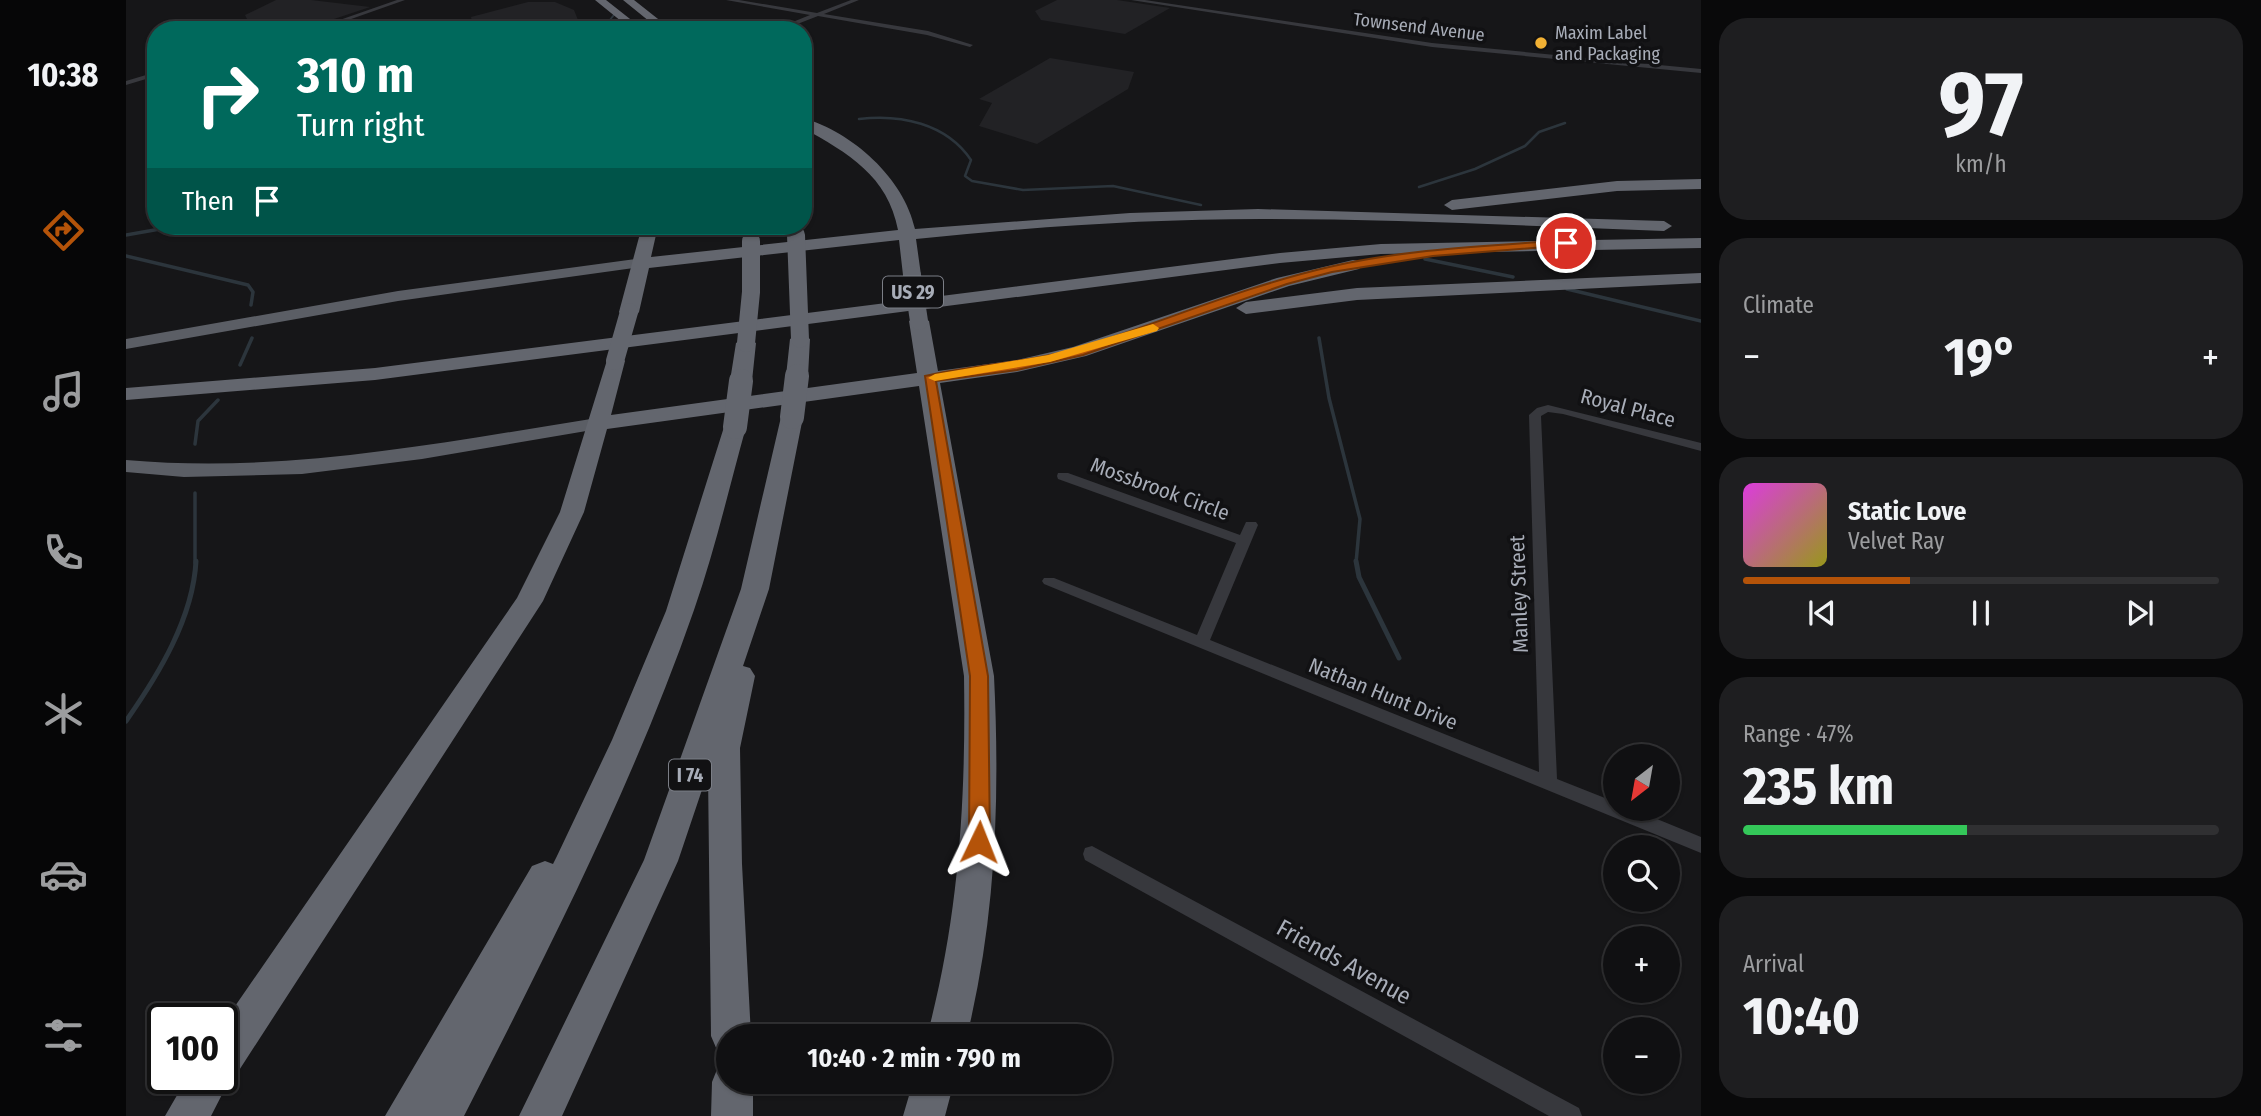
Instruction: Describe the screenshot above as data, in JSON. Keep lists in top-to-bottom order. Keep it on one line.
{"streets":{"highway":["US 29","I 74"],"street":["Townsend Avenue","Royal Place","Mossbrook Circle","Manley Street","Nathan Hunt Drive","Friends Avenue"]},"crossings":[["Royal Place","Manley Street"],["Manley Street","Nathan Hunt Drive"]],"places":["Maxim Label and Packaging"],"north":"bottom left","page":{"tabs":"10:38","tile":[["97","km/h"],"Climate",["Range · 47%","235 km"],["Arrival","10:40"]],"turn":["310 m","Turn right"],"then":"Then","heat":["−","19°","+"],"song":["Static Love","Velvet Ray"],"map_buttons":["+","−"],"limit":"100","trip":"10:40 · 2 min · 790 m"}}
